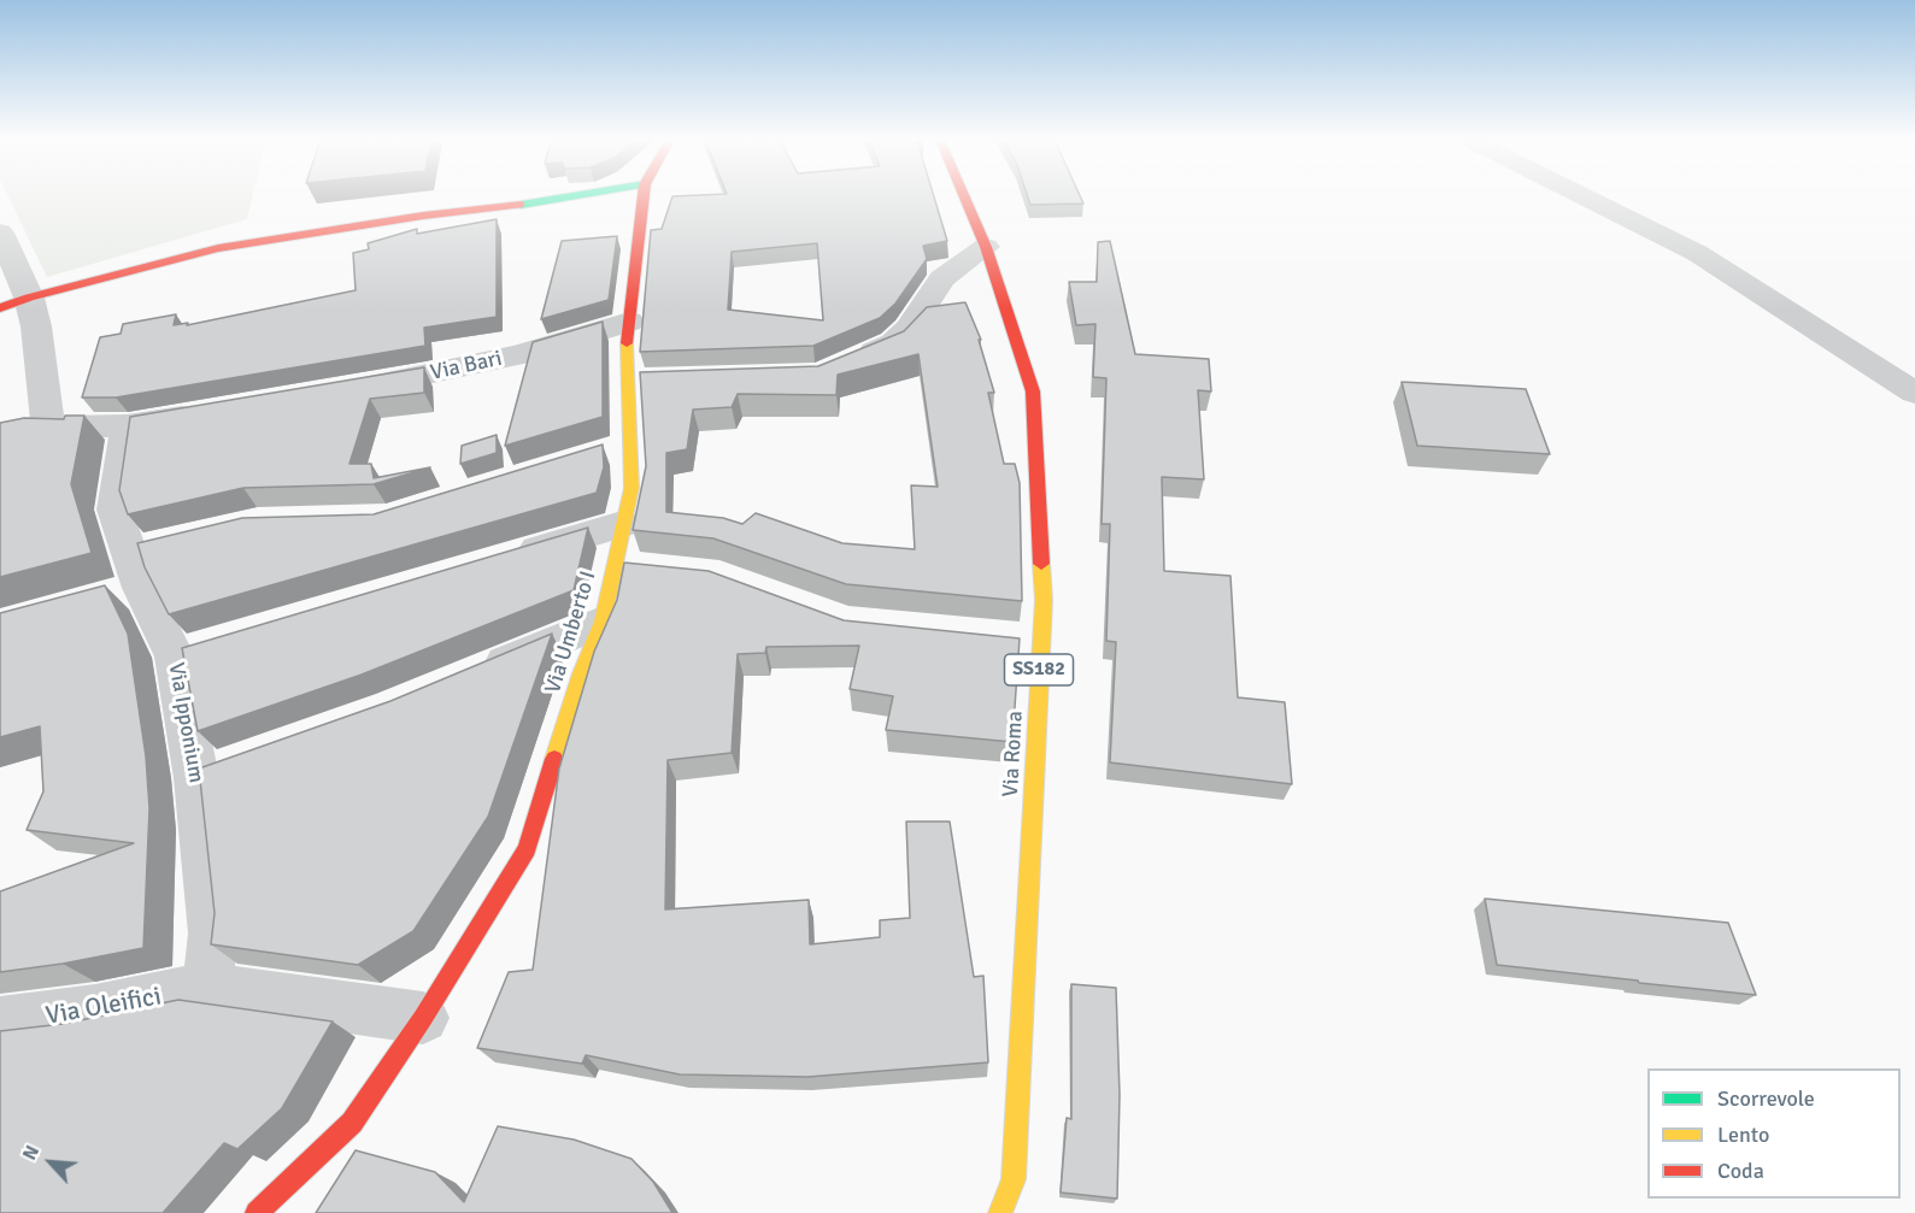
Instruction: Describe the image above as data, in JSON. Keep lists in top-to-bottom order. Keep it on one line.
{"streets":{"street":["Via Bari","Via Umberto I","SS182","Via Ipponium","Via Roma","Via Oleifici"]},"crossings":[["Via Bari","Via Umberto I"],["Via Umberto I","Via Oleifici"],["Via Ipponium","Via Oleifici"]],"legend":["Scorrevole","Lento","Coda"],"north":"top left"}
